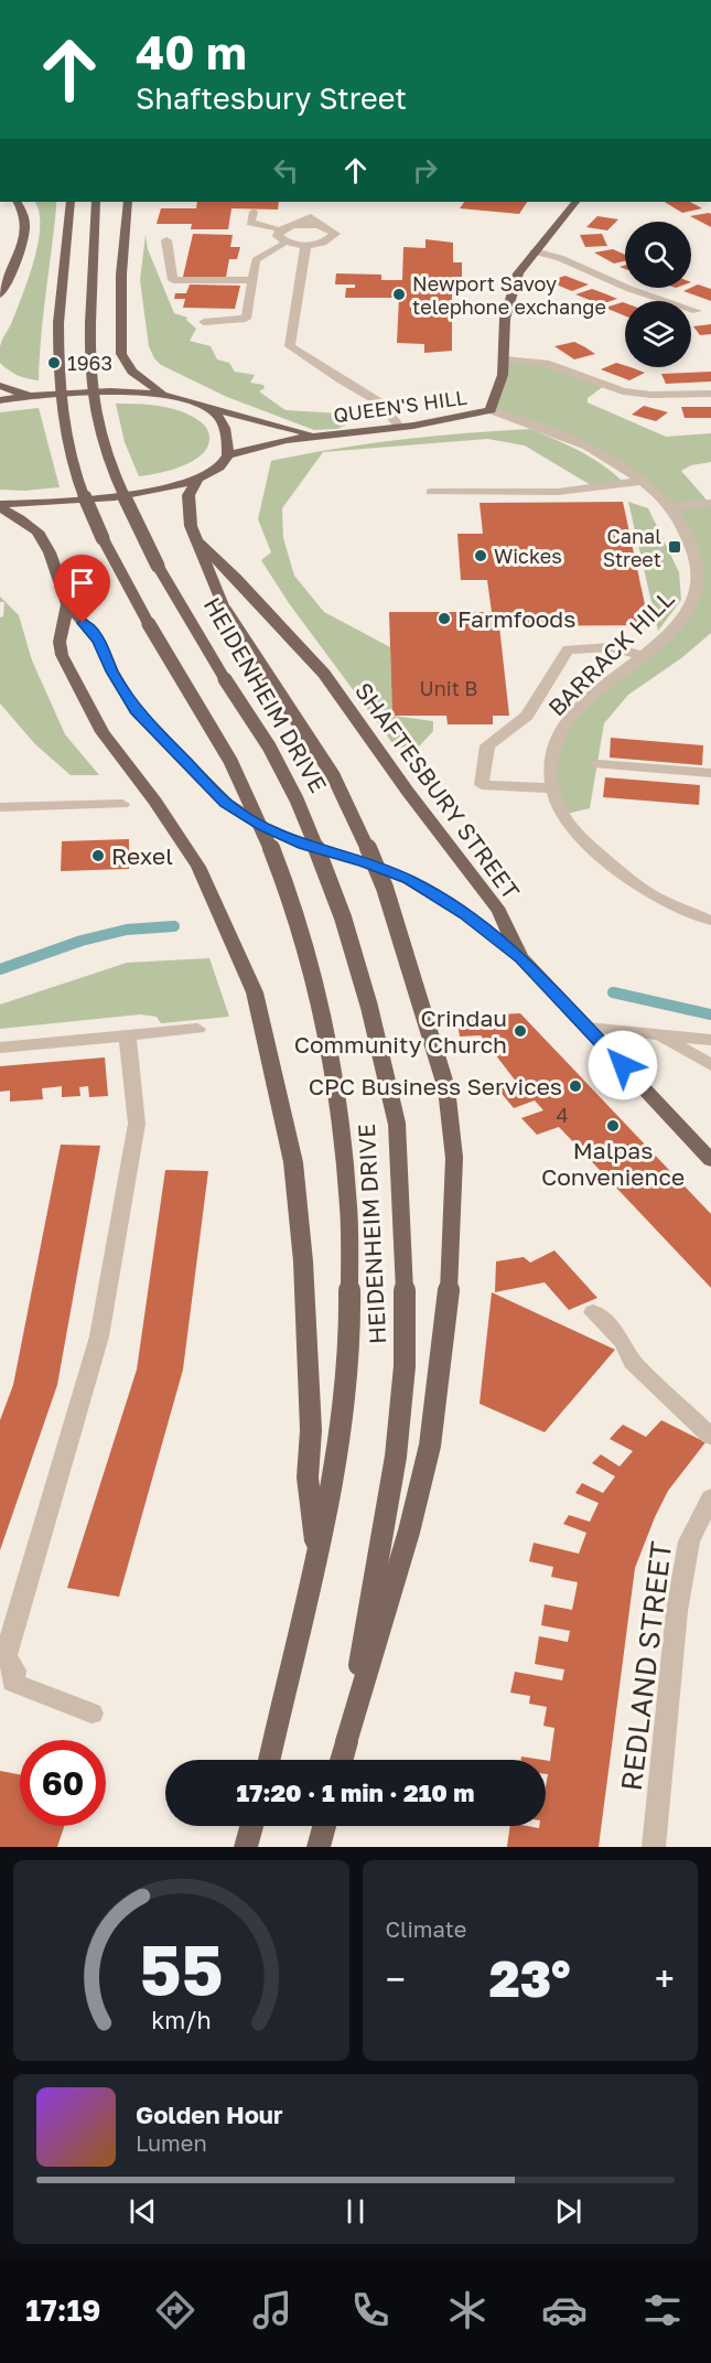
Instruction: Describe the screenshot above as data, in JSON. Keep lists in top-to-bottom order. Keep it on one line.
{"streets":{"main road":["QUEEN'S HILL","HEIDENHEIM DRIVE","SHAFTESBURY STREET"],"street":["BARRACK HILL","REDLAND STREET"]},"crossings":[["QUEEN'S HILL","BARRACK HILL"]],"places":{"other":["Newport Savoy telephone exchange","1963","Wickes","Farmfoods","Rexel","Crindau Community Church","CPC Business Services","Malpas Convenience"],"transit":["Canal Street"]},"house_numbers":["Unit B","4"],"page":{"turn":["40 m","Shaftesbury Street"],"limit":"60","trip":"17:20 · 1 min · 210 m","tile":"Climate","heat":["−","23°","+"],"song":["Golden Hour","Lumen"],"tabs":"17:19","gauge":["55","km/h"]}}
